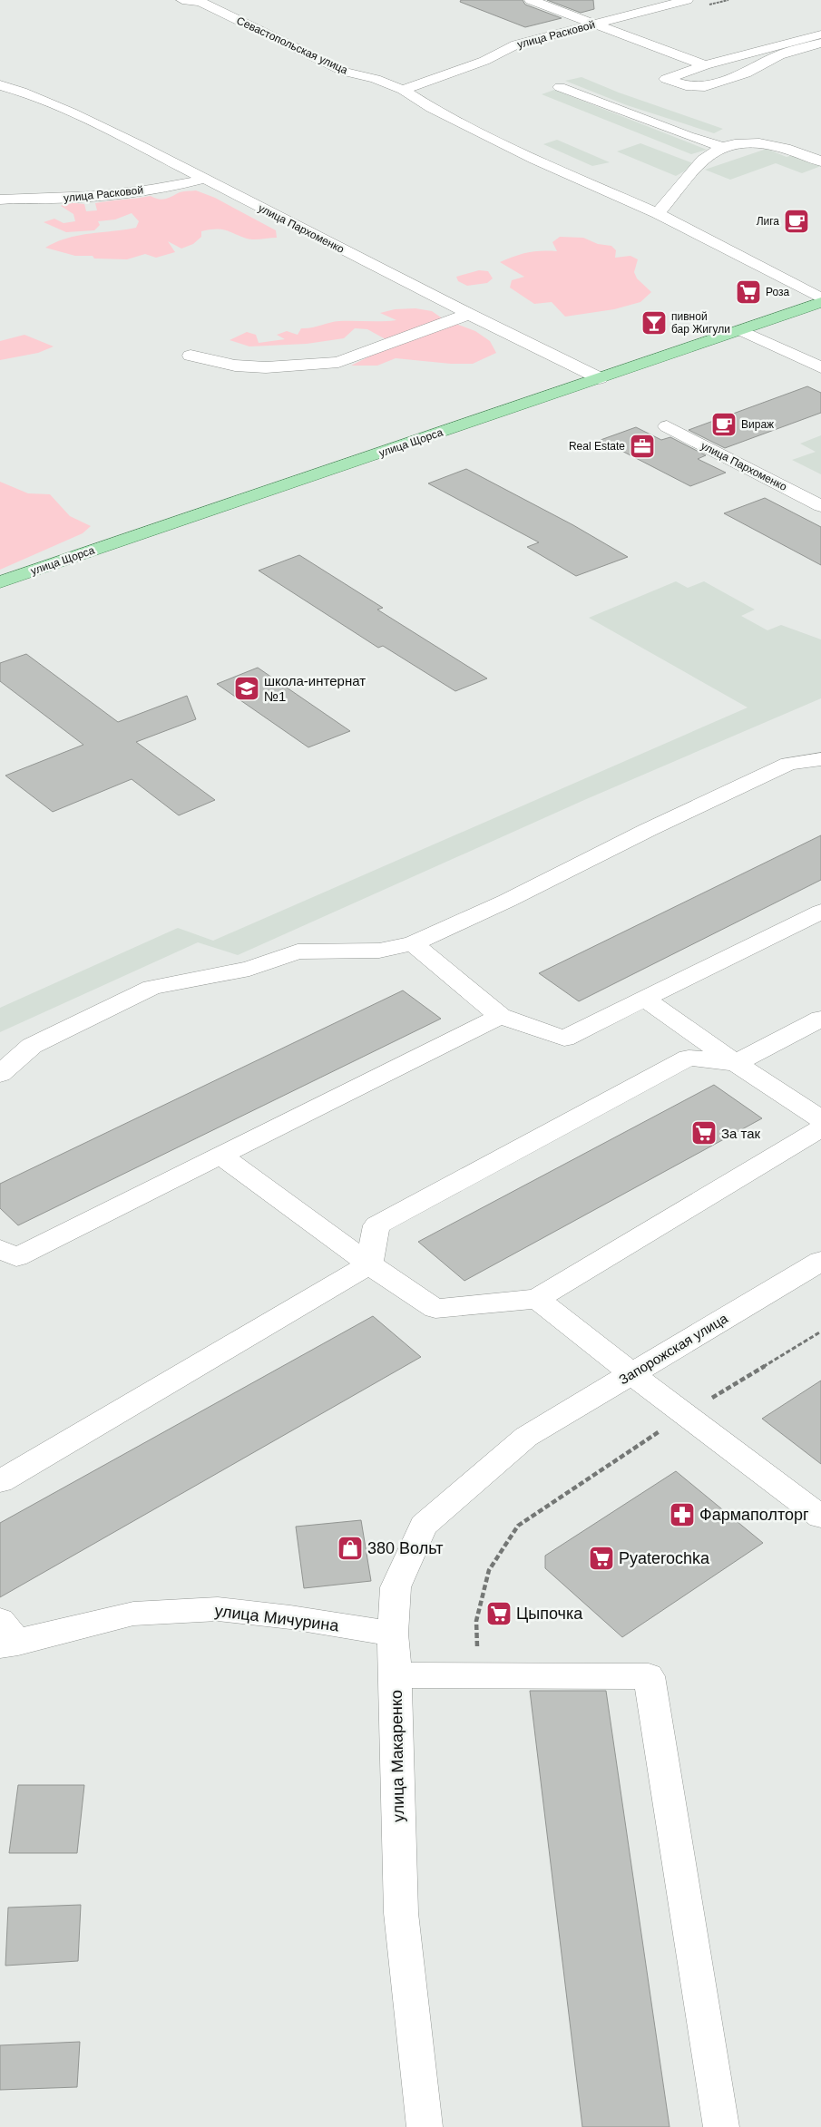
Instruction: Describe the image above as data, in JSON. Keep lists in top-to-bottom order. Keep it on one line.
{"streets":{"main road":["улица Щорса"],"street":["улица Расковой","Севастопольская улица","улица Пархоменко","Запорожская улица","улица Мичурина","улица Макаренко"]},"crossings":[["улица Расковой","Севастопольская улица"],["улица Расковой","улица Пархоменко"],["улица Пархоменко","улица Щорса"],["Запорожская улица","улица Макаренко"],["улица Мичурина","улица Макаренко"]],"places":{"cafe":["Лига","Вираж"],"supermarket":["Роза","За так","Pyaterochka","Цыпочка"],"bar":["пивной бар Жигули"],"office":["Real Estate"],"school or university":["школа-интернат №1"],"pharmacy":["Фармаполторг"],"shop":["380 Вольт"]}}
